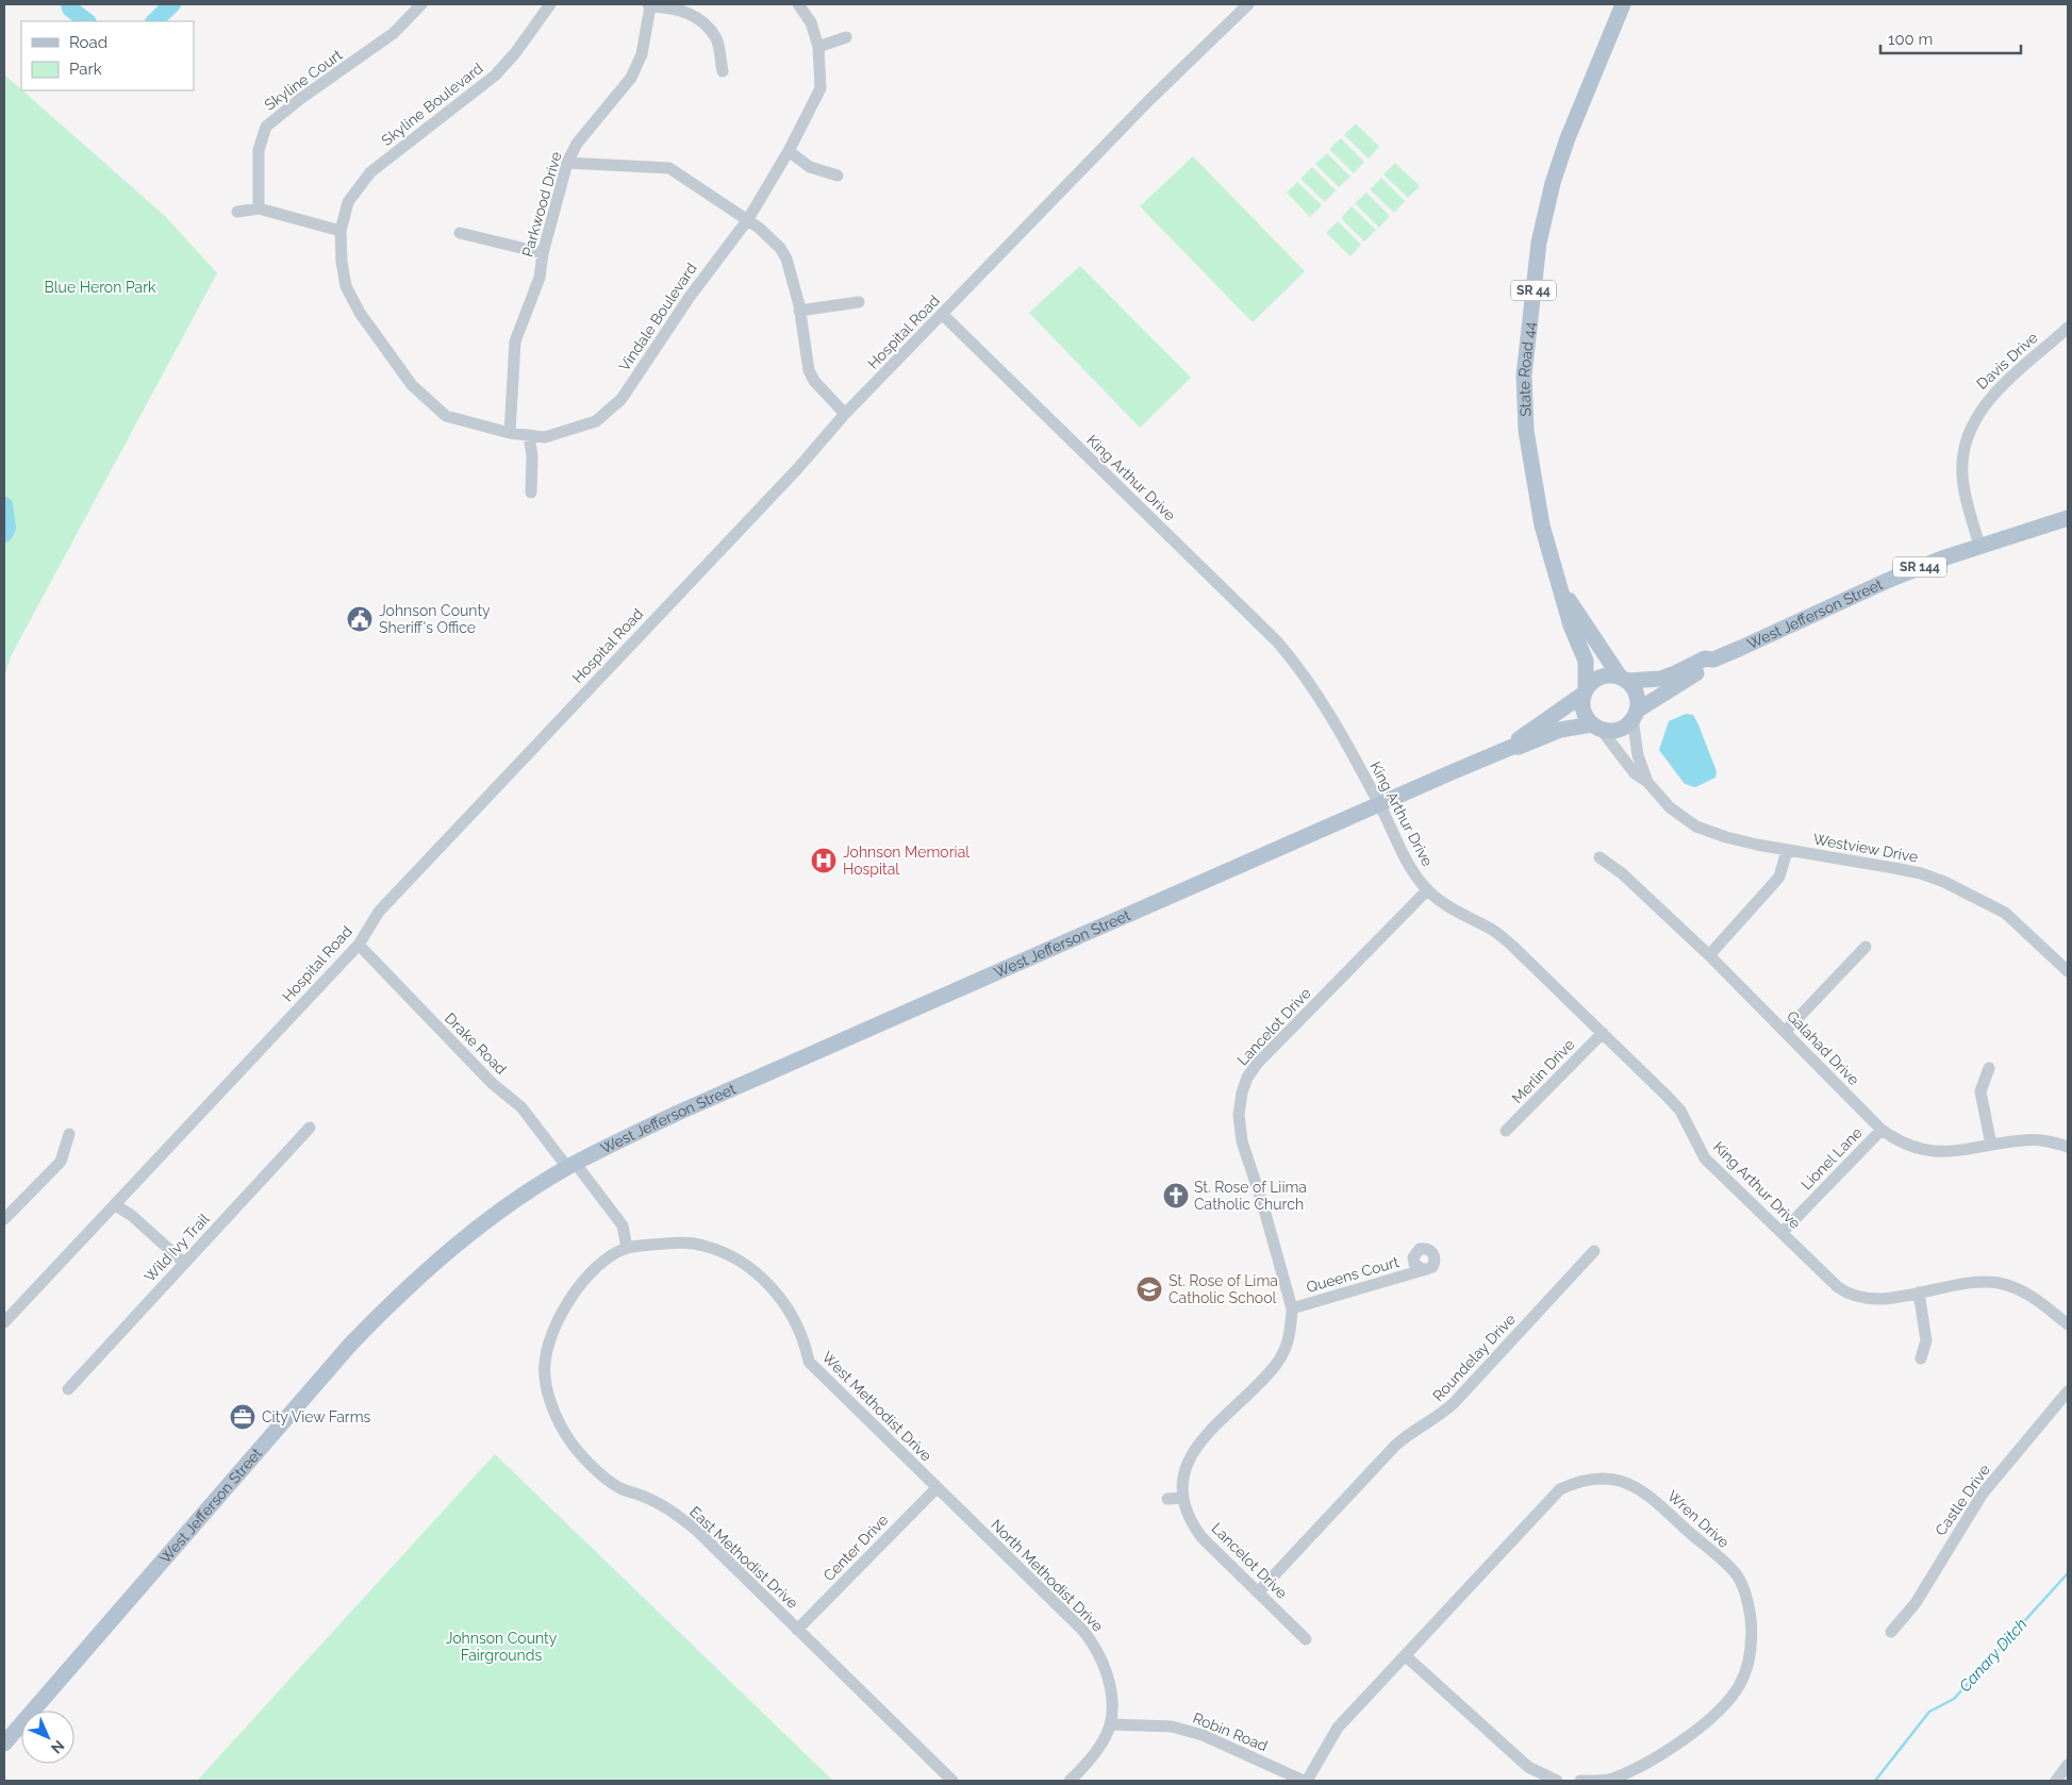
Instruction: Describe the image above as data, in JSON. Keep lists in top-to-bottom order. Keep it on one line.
{"streets":{"main road":["SR 44","State Road 44","SR 144","West Jefferson Street"],"street":["Skyline Court","Skyline Boulevard","Parkwood Drive","Vindale Boulevard","Hospital Road","Davis Drive","King Arthur Drive","Westview Drive","Lancelot Drive","Drake Road","Galahad Drive","Merlin Drive","Lionel Lane","Wild Ivy Trail","Queens Court","Roundelay Drive","West Methodist Drive","Castle Drive","Wren Drive","Center Drive","East Methodist Drive","North Methodist Drive","Robin Road"]},"crossings":[["Skyline Boulevard","Parkwood Drive"],["Skyline Boulevard","Vindale Boulevard"],["Parkwood Drive","Vindale Boulevard"],["Hospital Road","King Arthur Drive"],["Hospital Road","Drake Road"],["Davis Drive","West Jefferson Street"],["State Road 44","West Jefferson Street"],["State Road 44","Westview Drive"],["King Arthur Drive","West Jefferson Street"],["King Arthur Drive","Lancelot Drive"],["King Arthur Drive","Merlin Drive"],["King Arthur Drive","Lionel Lane"],["West Jefferson Street","Westview Drive"],["West Jefferson Street","Drake Road"],["Lancelot Drive","Queens Court"],["Lancelot Drive","Roundelay Drive"],["Drake Road","West Methodist Drive"],["Drake Road","East Methodist Drive"],["Galahad Drive","Lionel Lane"],["West Methodist Drive","Center Drive"],["West Methodist Drive","East Methodist Drive"],["West Methodist Drive","North Methodist Drive"],["Wren Drive","Robin Road"],["Center Drive","East Methodist Drive"],["Center Drive","North Methodist Drive"],["North Methodist Drive","Robin Road"]],"water":["Canary Ditch"],"parks":["Blue Heron Park","Johnson County Fairgrounds"],"places":{"public building":["Johnson County Sheriff's Office"],"hospital":["Johnson Memorial Hospital"],"church":["St. Rose of Liima Catholic Church"],"school or university":["St. Rose of Lima Catholic School"],"office":["City View Farms"]},"legend":["Road","Park"],"scale_bar":"100 m","north":"bottom right"}
